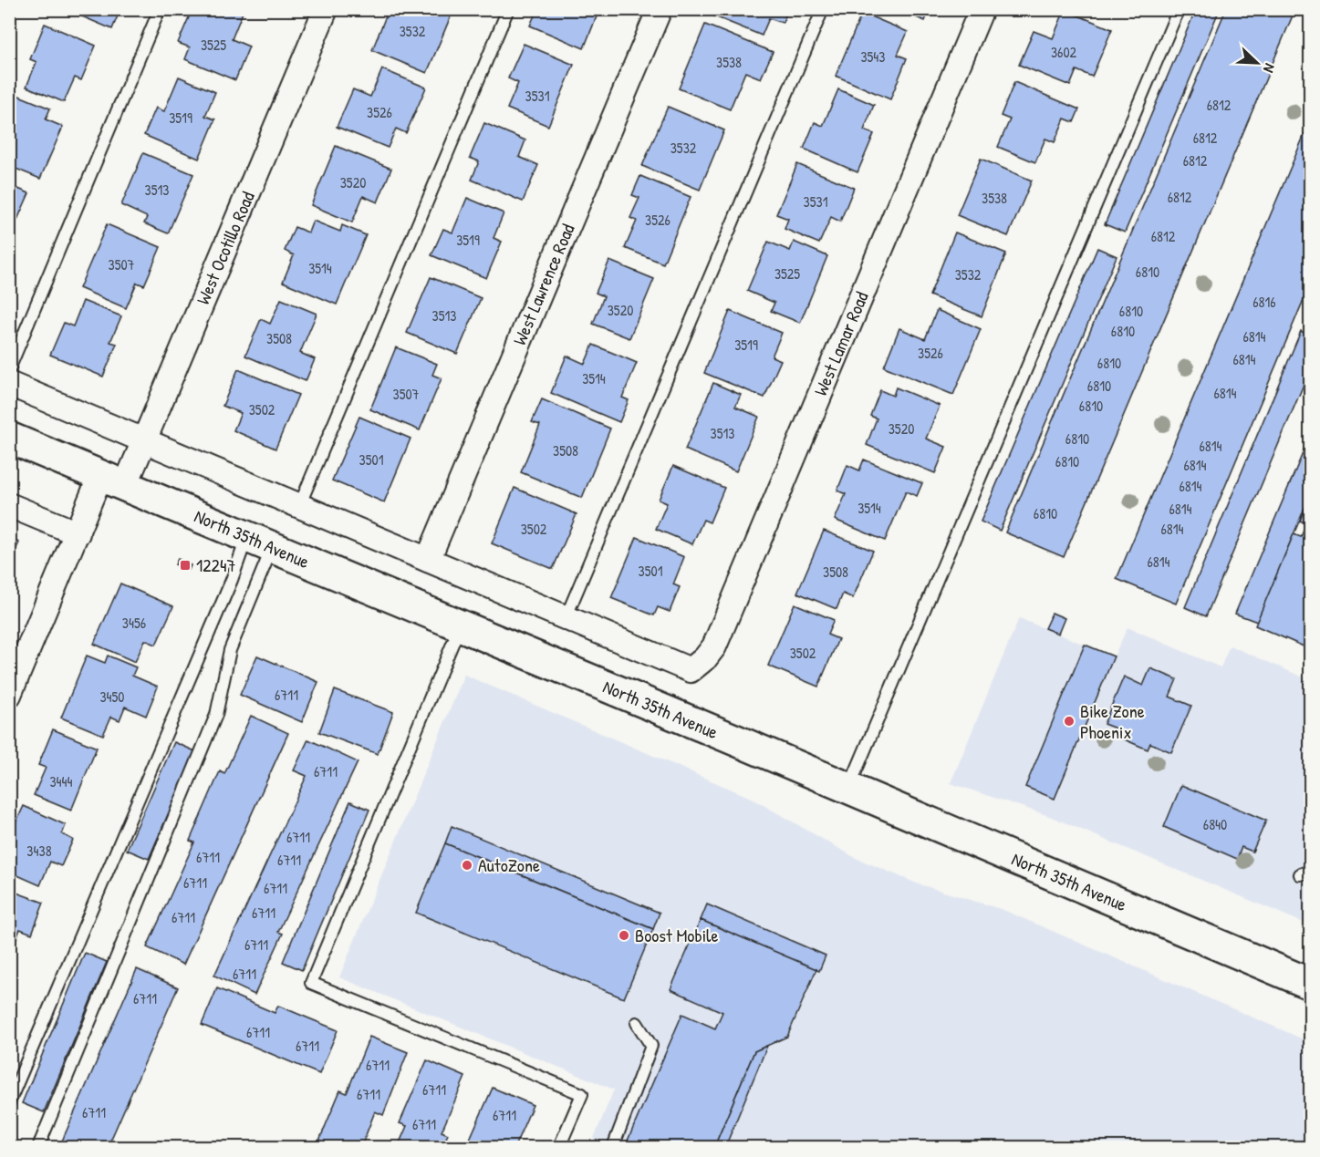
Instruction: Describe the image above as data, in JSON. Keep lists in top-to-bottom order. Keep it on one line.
{"streets":{"main road":["North 35th Avenue"],"street":["West Ocotillo Road","West Lawrence Road","West Lamar Road"]},"crossings":[["West Ocotillo Road","North 35th Avenue"]],"places":{"transit":["12247"],"other":["Bike Zone Phoenix","AutoZone","Boost Mobile"]},"house_numbers":["3532","3525","3602","3543","3538","3531","6812","3526","3519","6812","3532","6812","3520","3513","6812","3538","3531","3526","6812","3519","3507","3514","6810","3525","3532","6816","3520","6810","3513","6810","6814","3508","3519","3526","6814","6810","3514","6810","6814","3507","6810","3502","3520","3513","6810","6814","3508","3501","6810","6814","6814","3514","6814","6810","3502","6814","6814","3501","3508","3456","3502","6711","3450","6711","3444","6840","6711","3438","6711","6711","6711","6711","6711","6711","6711","6711","6711","6711","6711","6711","6711","6711","6711","6711","6711"],"north":"bottom right"}
